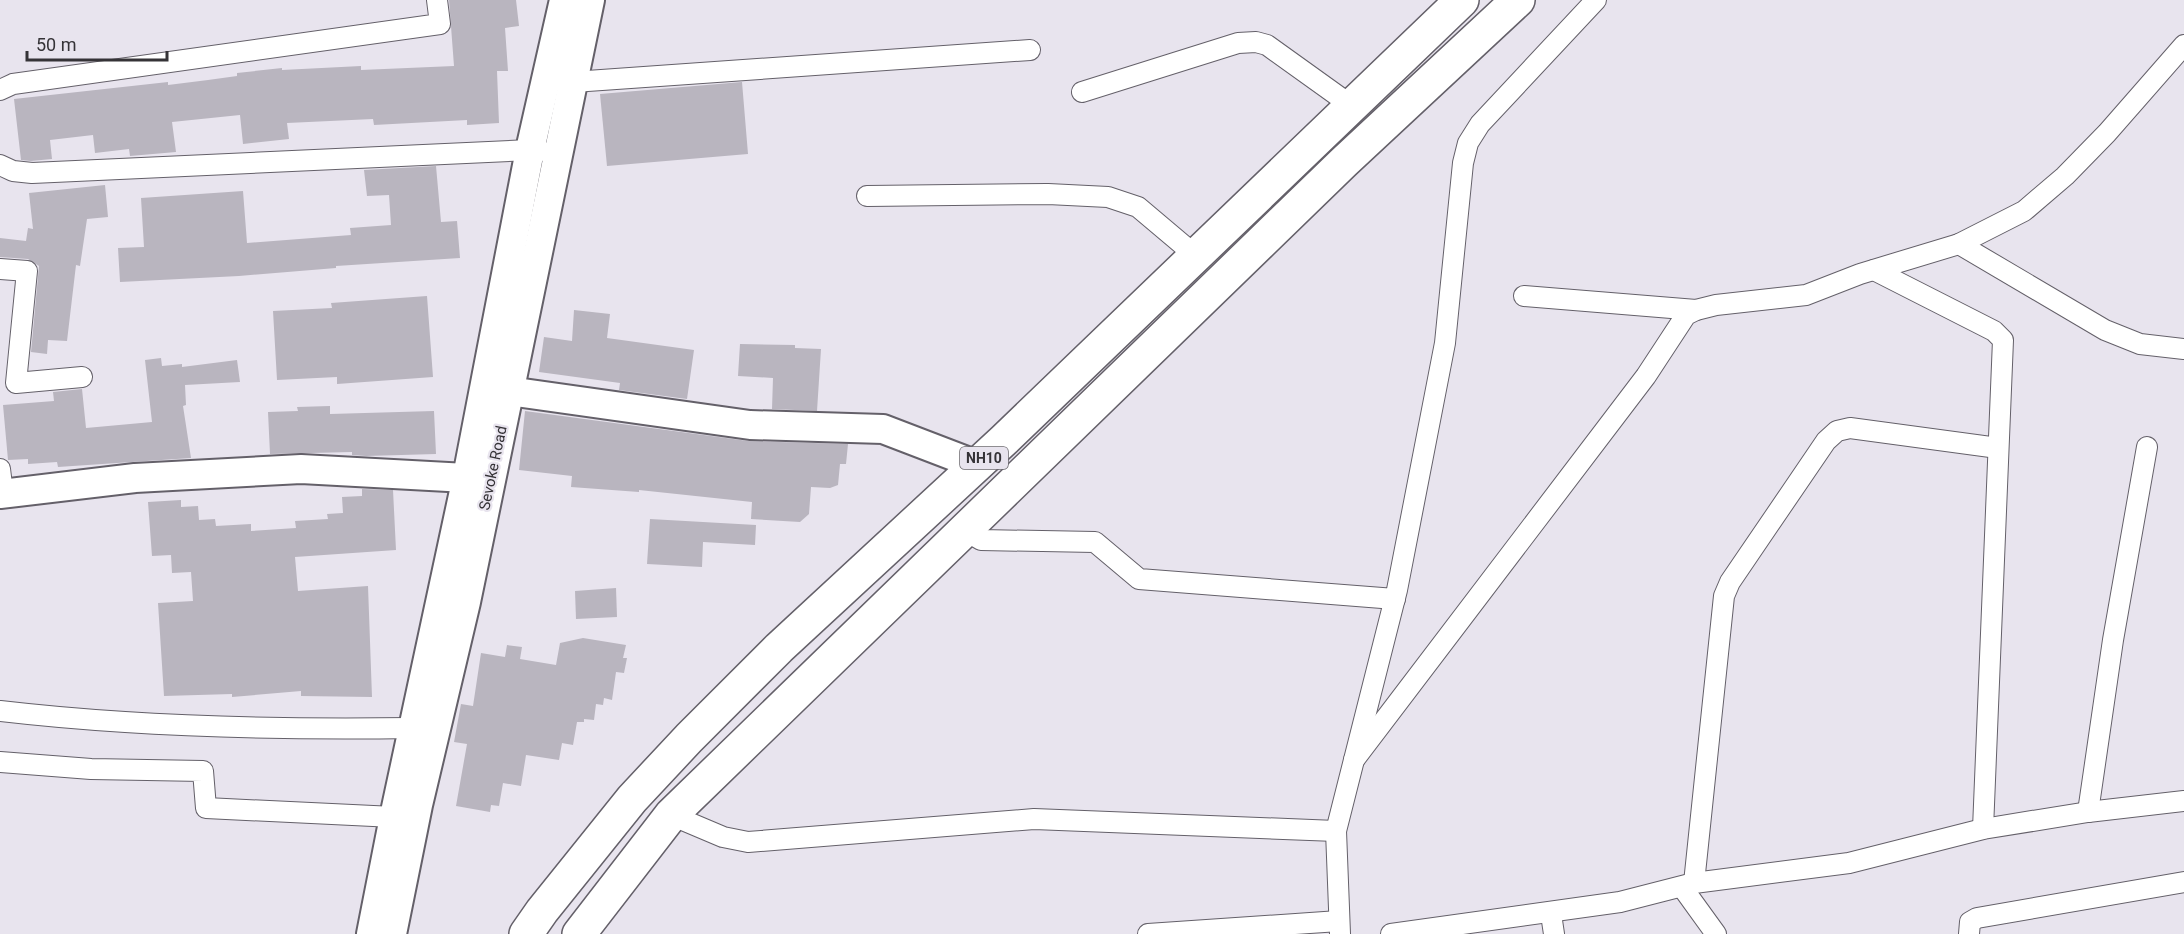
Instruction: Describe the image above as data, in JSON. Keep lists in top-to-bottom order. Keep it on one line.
{"streets":{"highway":["NH10"],"main road":["Sevoke Road"]},"scale_bar":"50 m"}
